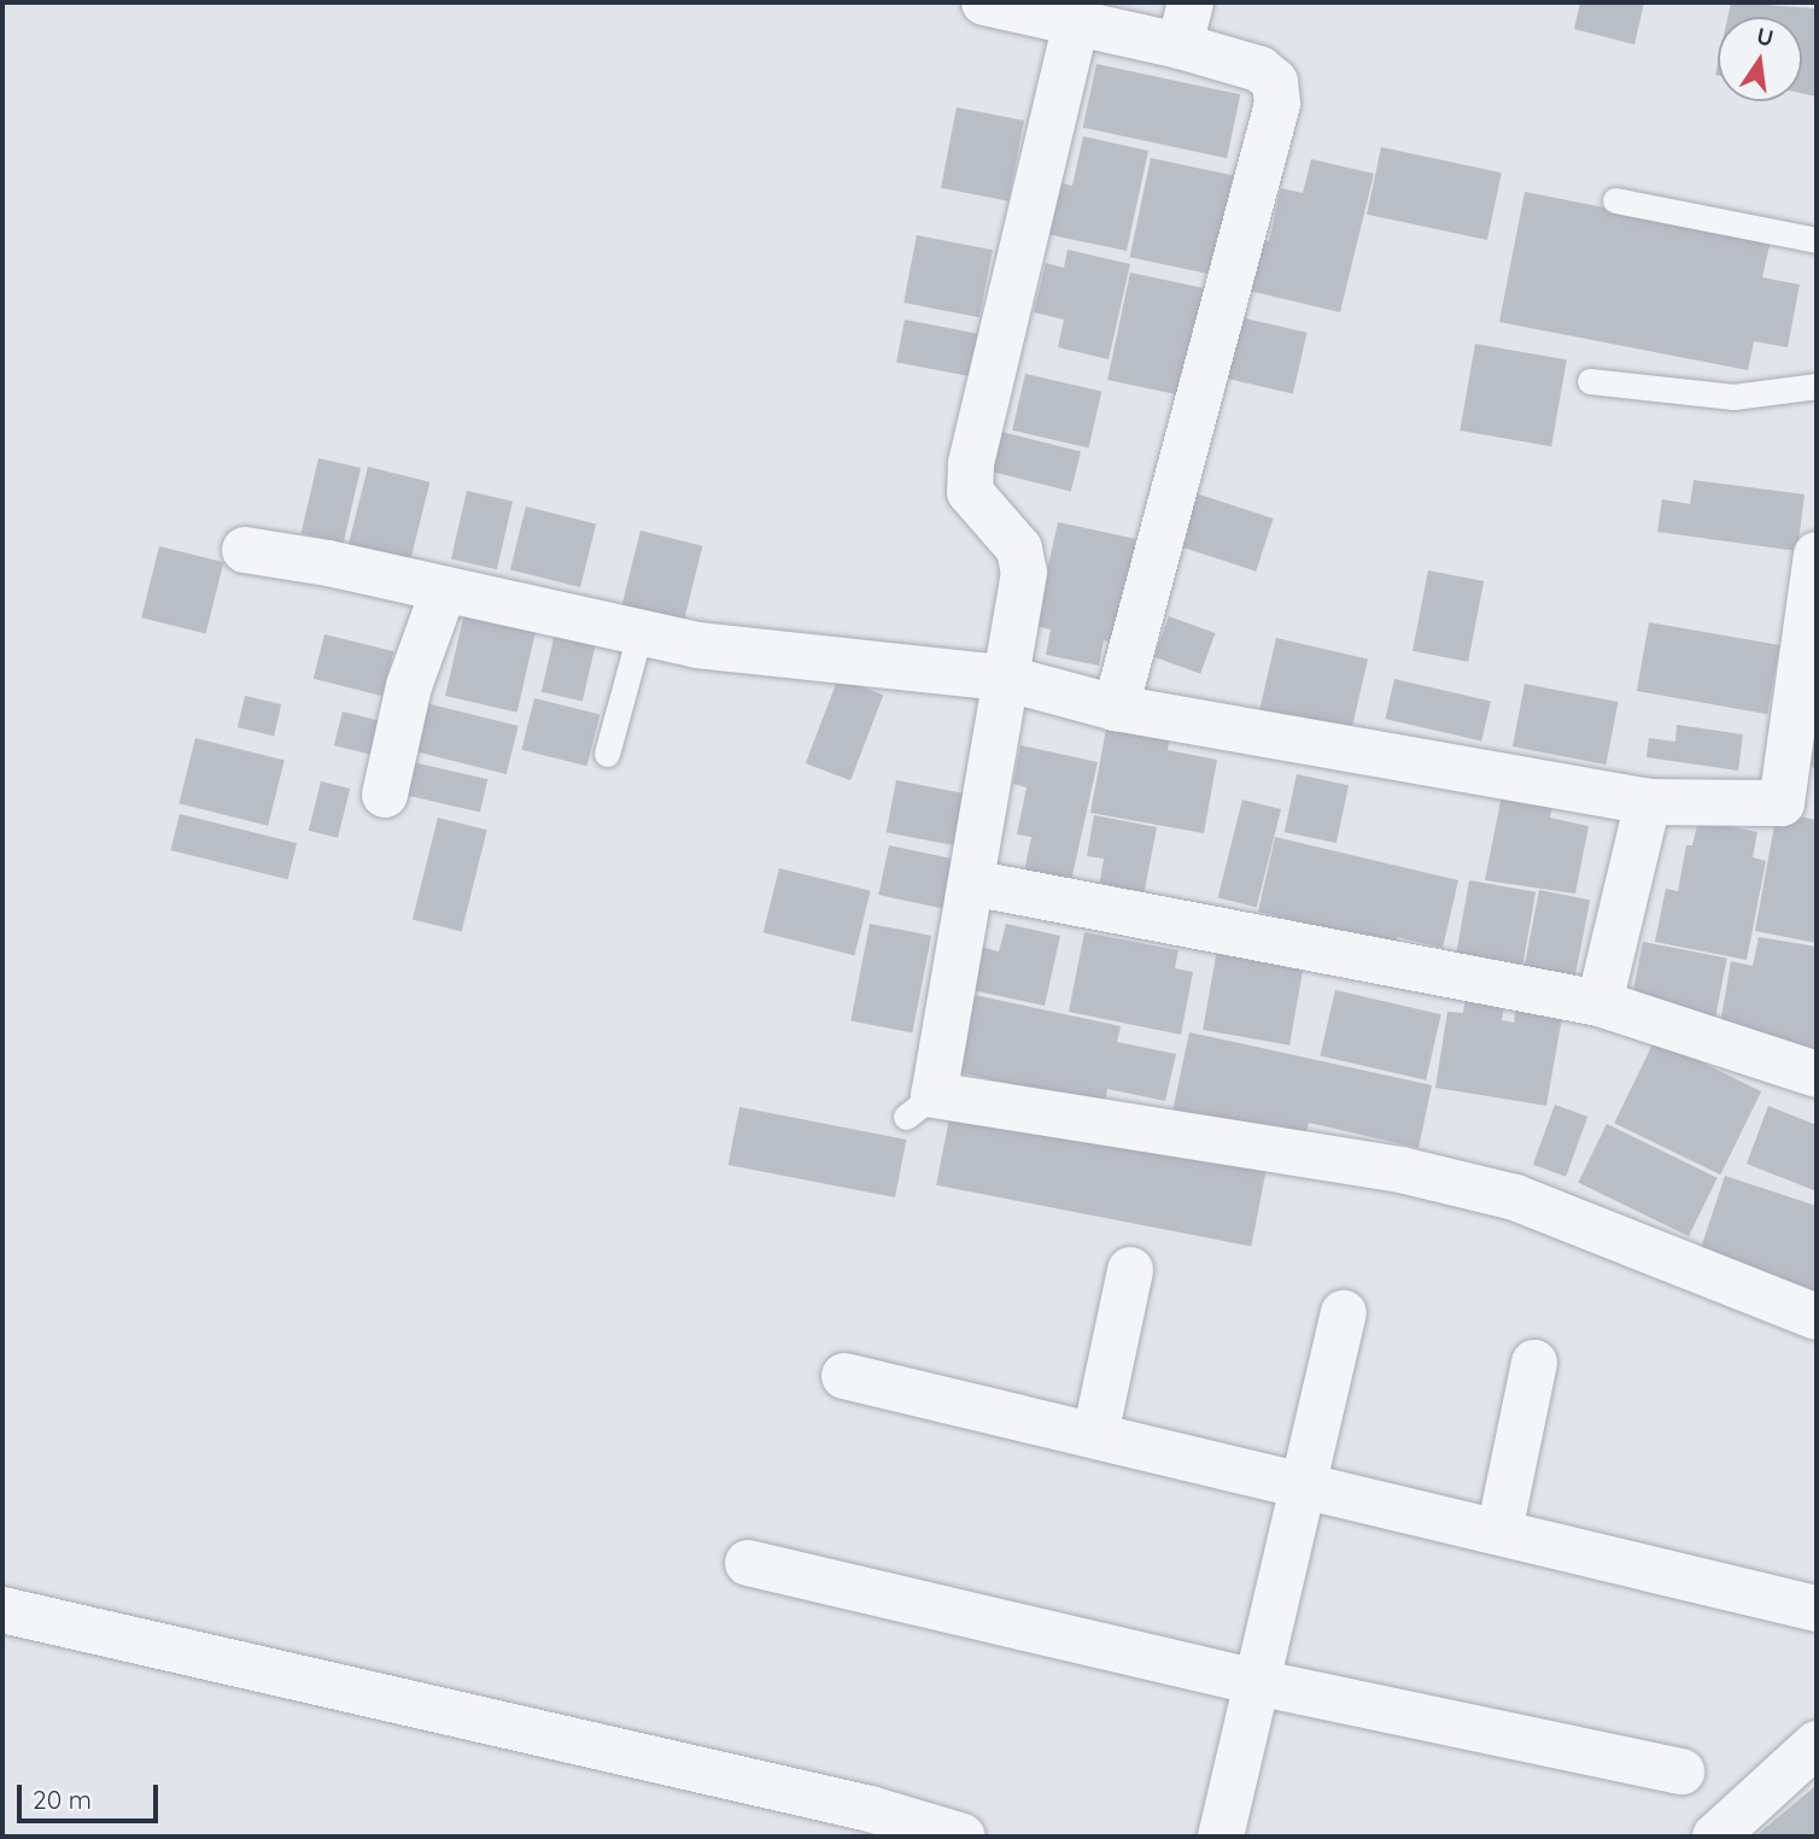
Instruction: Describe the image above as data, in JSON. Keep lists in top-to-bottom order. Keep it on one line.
{"scale_bar":"20 m","north":"top"}
